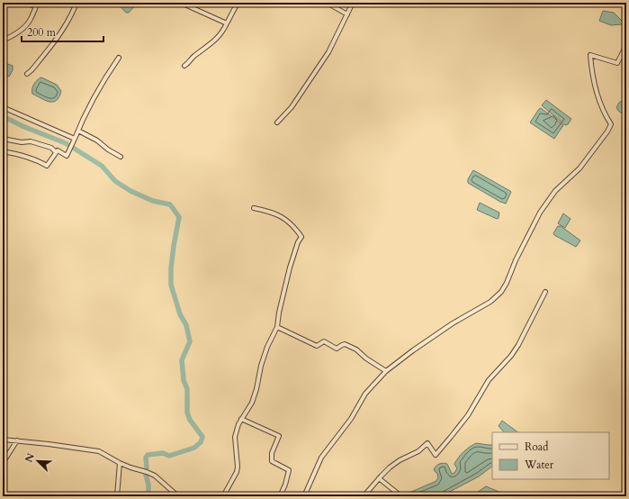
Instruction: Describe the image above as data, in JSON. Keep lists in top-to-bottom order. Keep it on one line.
{"legend":["Road","Water"],"scale_bar":"200 m","north":"top left"}
